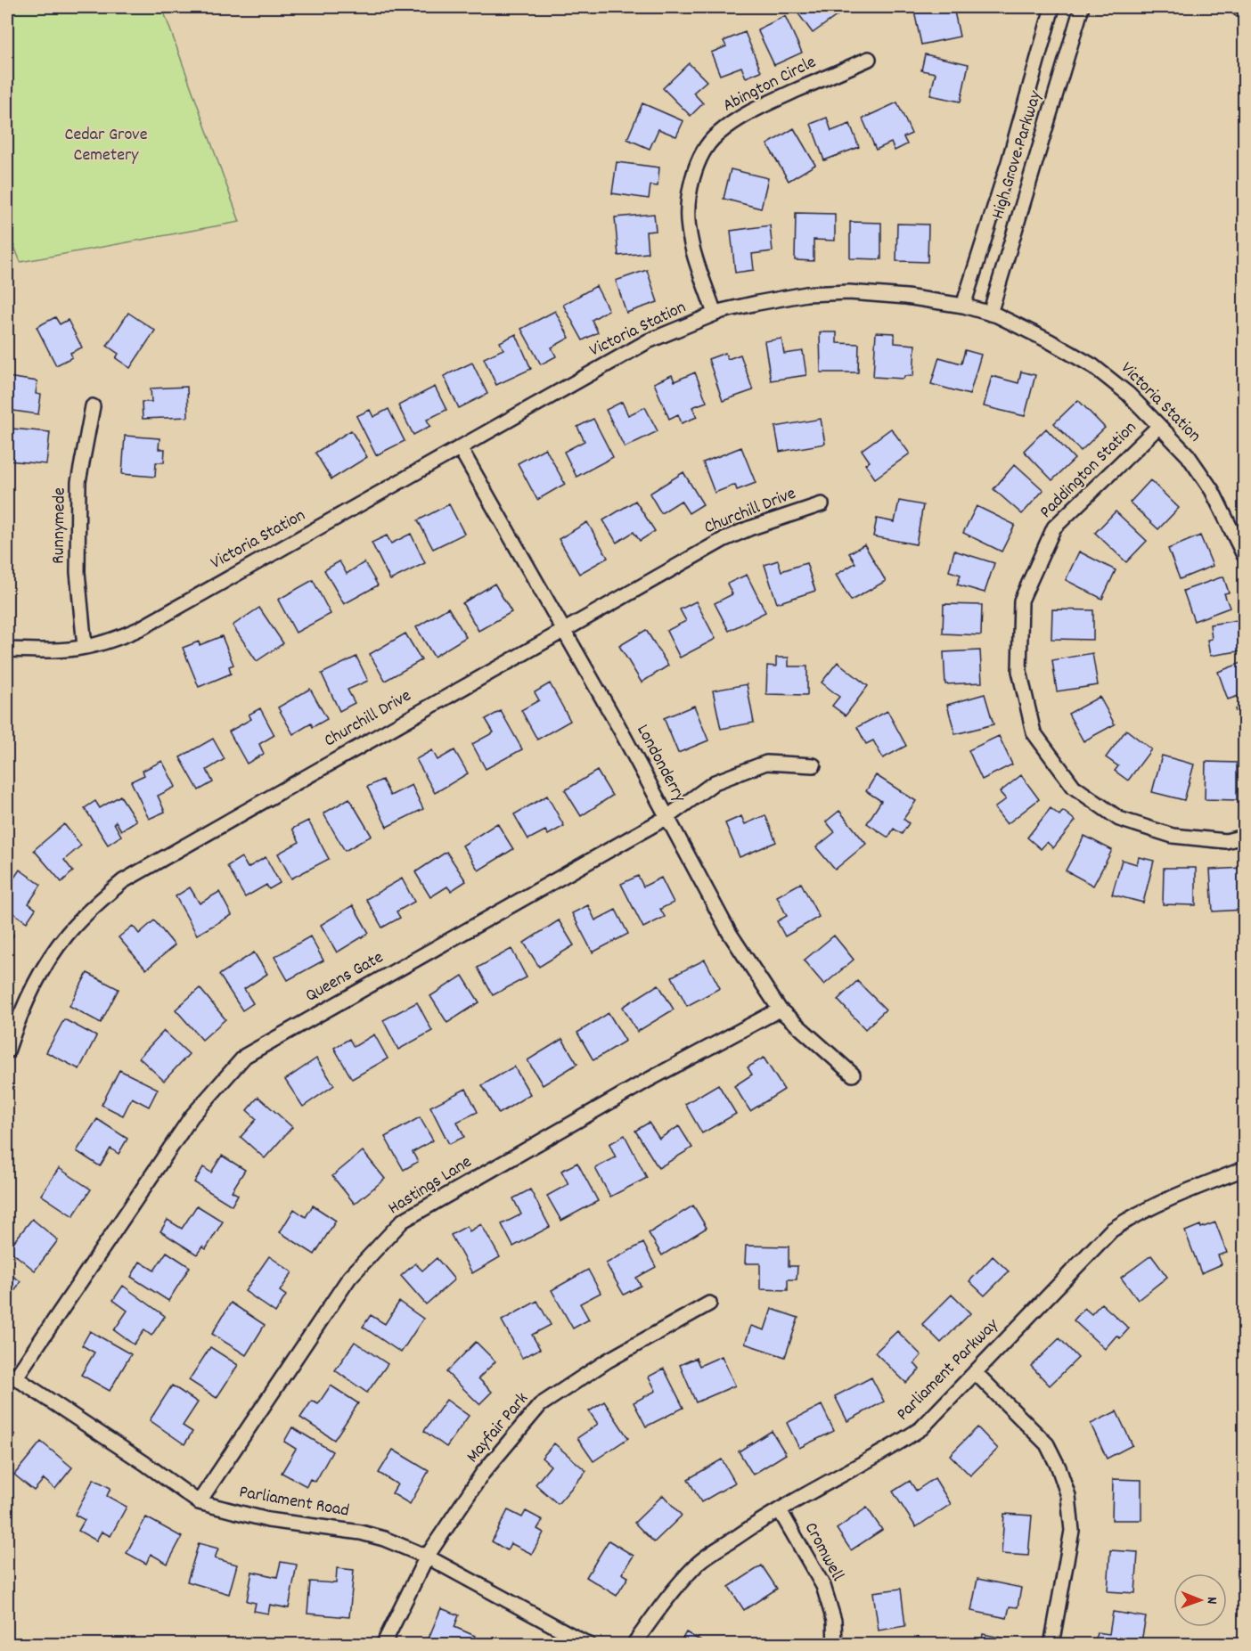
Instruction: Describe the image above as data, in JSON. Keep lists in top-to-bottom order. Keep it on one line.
{"streets":{"street":["Abington Circle","High Grove Parkway","Victoria Station","Paddington Station","Churchill Drive","Runnymede","Londonderry","Queens Gate","Hastings Lane","Parliament Parkway","Mayfair Park","Parliament Road","Cromwell"]},"crossings":[["Abington Circle","Victoria Station"],["High Grove Parkway","Victoria Station"],["Victoria Station","Paddington Station"],["Victoria Station","Runnymede"],["Victoria Station","Londonderry"],["Churchill Drive","Londonderry"],["Londonderry","Queens Gate"],["Londonderry","Hastings Lane"],["Queens Gate","Parliament Road"],["Hastings Lane","Parliament Road"],["Parliament Parkway","Cromwell"],["Mayfair Park","Parliament Road"]],"parks":["Cedar Grove Cemetery"],"north":"right"}
